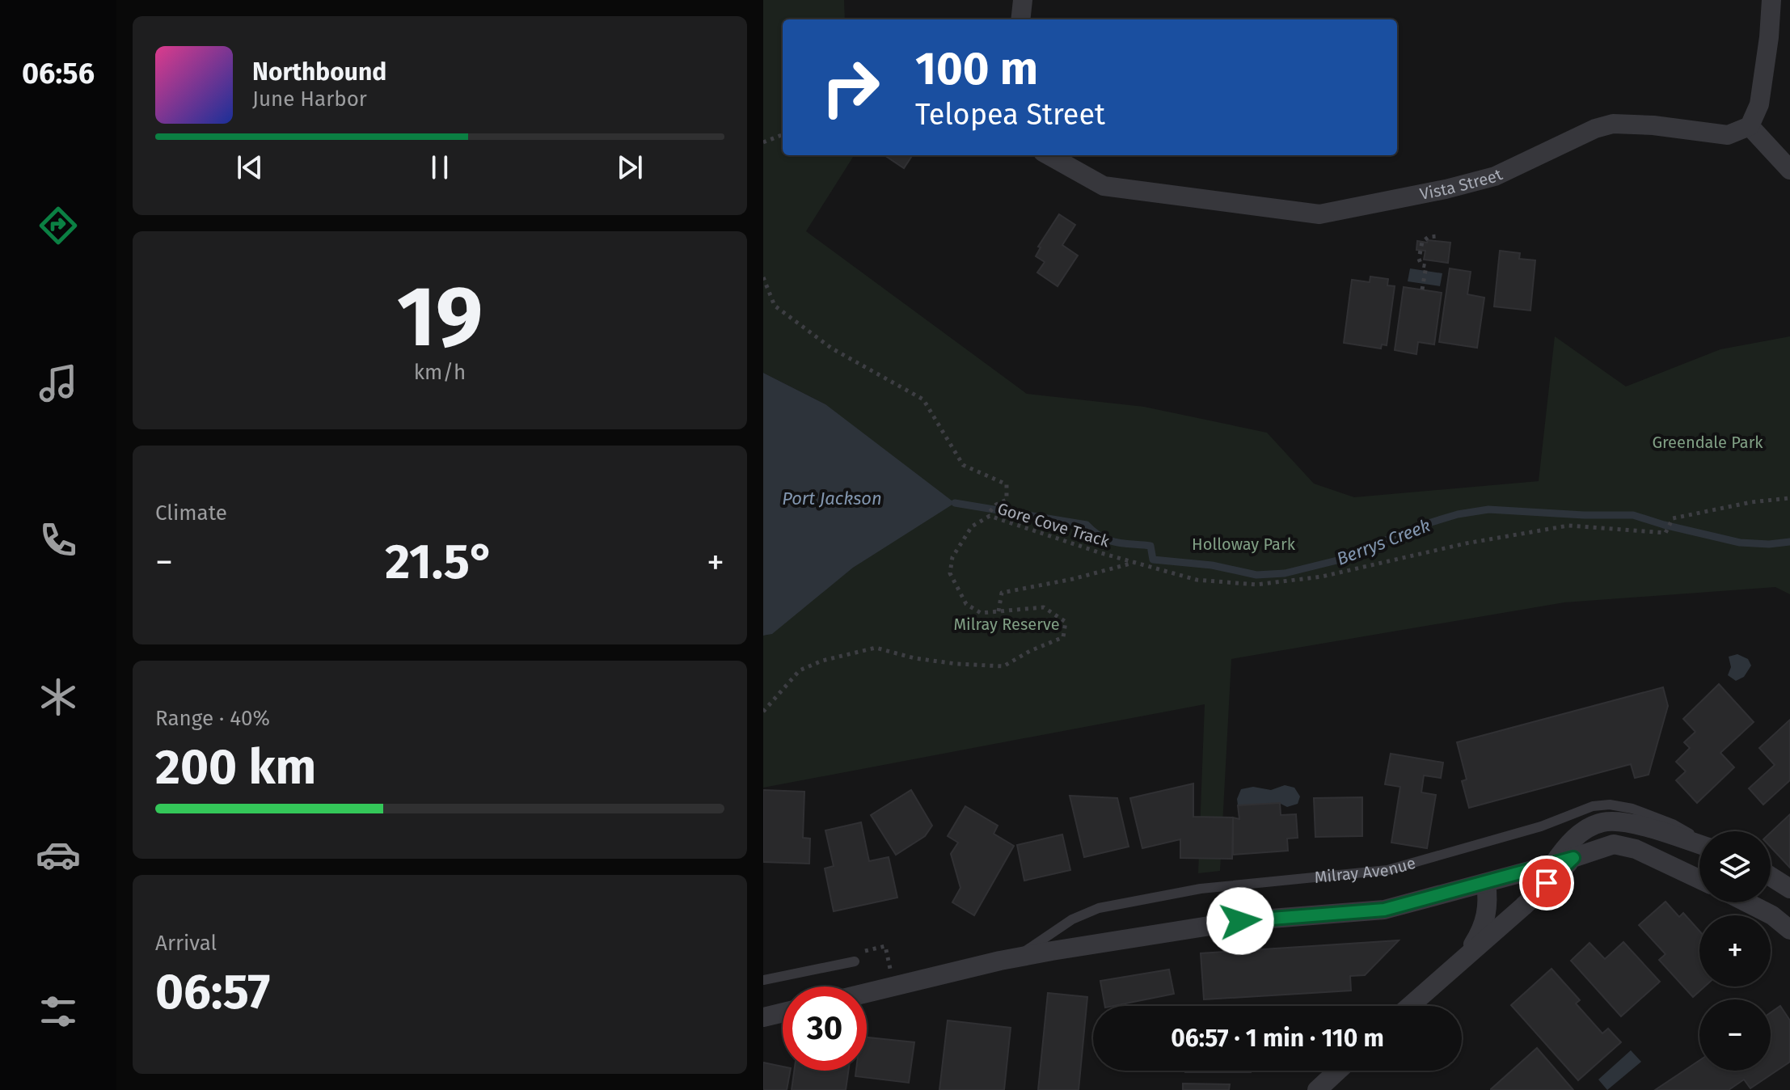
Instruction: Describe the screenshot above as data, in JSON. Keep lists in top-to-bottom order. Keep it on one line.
{"streets":{"street":["Vista Street","Milray Avenue"],"path":["Gore Cove Track"]},"water":["Port Jackson","Berrys Creek"],"parks":["Greendale Park","Holloway Park","Milray Reserve"],"page":{"tabs":"06:56","turn":["100 m","Telopea Street"],"song":["Northbound","June Harbor"],"tile":[["19","km/h"],"Climate",["Range · 40%","200 km"],["Arrival","06:57"]],"heat":["−","21.5°","+"],"map_buttons":["+","−"],"limit":"30","trip":"06:57 · 1 min · 110 m"}}
